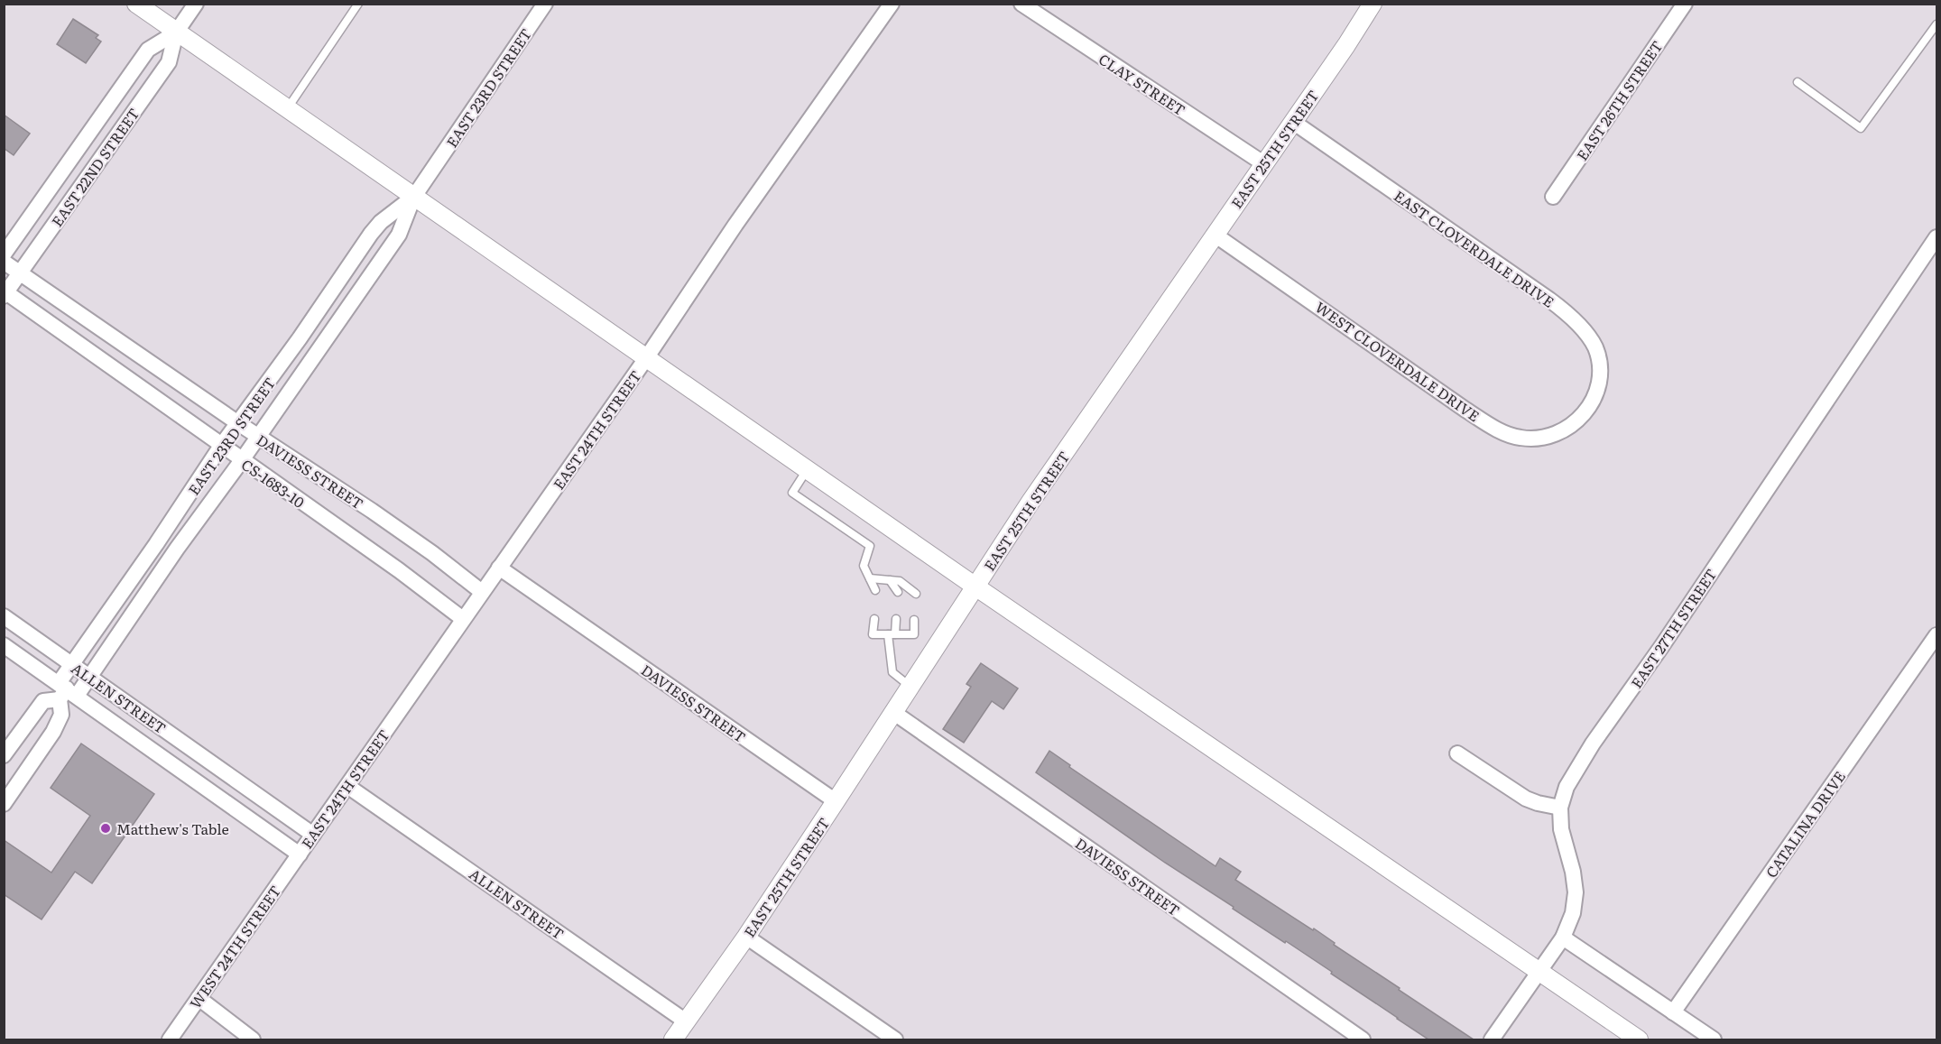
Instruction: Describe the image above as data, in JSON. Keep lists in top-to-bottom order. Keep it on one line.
{"streets":{"street":["CLAY STREET","EAST 23RD STREET","EAST 26TH STREET","EAST 25TH STREET","EAST 22ND STREET","EAST CLOVERDALE DRIVE","WEST CLOVERDALE DRIVE","EAST 24TH STREET","DAVIESS STREET","CS-1683-10","EAST 27TH STREET","ALLEN STREET","CATALINA DRIVE","WEST 24TH STREET"]},"crossings":[["CLAY STREET","EAST 25TH STREET"],["EAST 23RD STREET","DAVIESS STREET"],["EAST 23RD STREET","CS-1683-10"],["EAST 23RD STREET","ALLEN STREET"],["EAST 25TH STREET","EAST CLOVERDALE DRIVE"],["EAST 25TH STREET","WEST CLOVERDALE DRIVE"],["EAST 25TH STREET","DAVIESS STREET"],["EAST 25TH STREET","ALLEN STREET"],["EAST 22ND STREET","DAVIESS STREET"],["EAST 22ND STREET","CS-1683-10"],["EAST CLOVERDALE DRIVE","WEST CLOVERDALE DRIVE"],["EAST 24TH STREET","DAVIESS STREET"],["EAST 24TH STREET","CS-1683-10"],["EAST 24TH STREET","ALLEN STREET"],["EAST 24TH STREET","WEST 24TH STREET"],["ALLEN STREET","WEST 24TH STREET"]],"places":["Matthew's Table"]}
